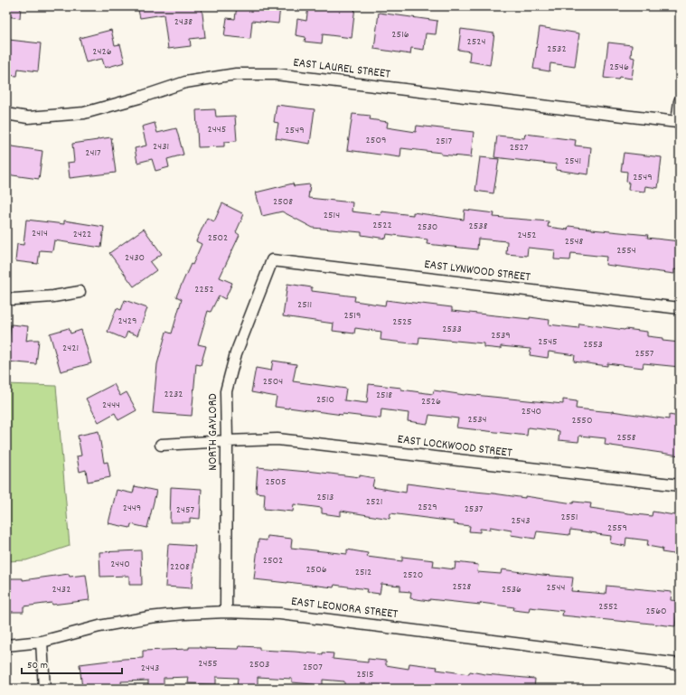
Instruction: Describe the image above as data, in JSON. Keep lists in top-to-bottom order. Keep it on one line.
{"streets":{"street":["EAST LAUREL STREET","EAST LYNWOOD STREET","NORTH GAYLORD","EAST LOCKWOOD STREET","EAST LEONORA STREET"]},"crossings":[["EAST LYNWOOD STREET","NORTH GAYLORD"],["NORTH GAYLORD","EAST LOCKWOOD STREET"],["NORTH GAYLORD","EAST LEONORA STREET"]],"house_numbers":["2438","2516","2524","2532","2426","2546","2445","2549","2509","2517","2431","2527","2417","2541","2549","2508","2514","2522","2538","2530","2414","2422","2452","2502","2548","2554","2430","2252","2511","2519","2429","2525","2533","2539","2545","2553","2421","2557","2504","2232","2518","2510","2526","2444","2540","2534","2550","2558","2505","2513","2521","2529","2449","2537","2457","2551","2543","2559","2502","2440","2208","2506","2512","2520","2528","2544","2432","2536","2552","2560","2455","2503","2507","2443","2515"],"scale_bar":"50 m"}
